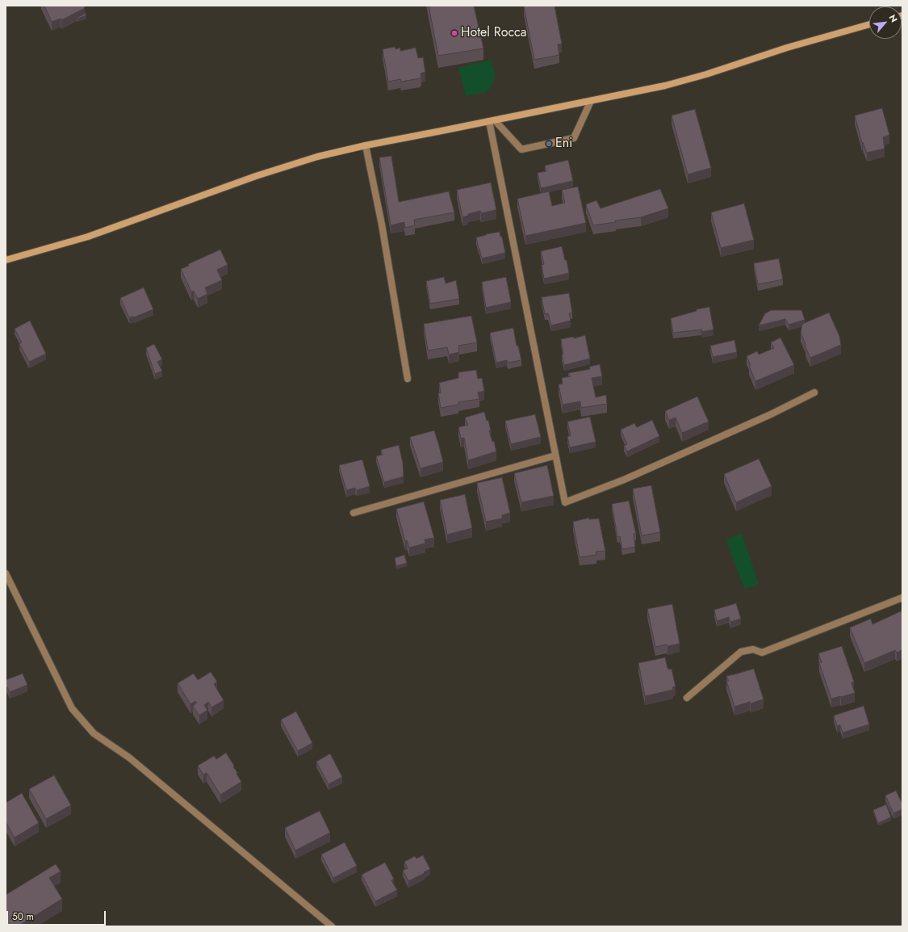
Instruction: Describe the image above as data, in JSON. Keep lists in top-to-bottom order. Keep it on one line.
{"places":["Hotel Rocca","Eni"],"scale_bar":"50 m","north":"top right"}
